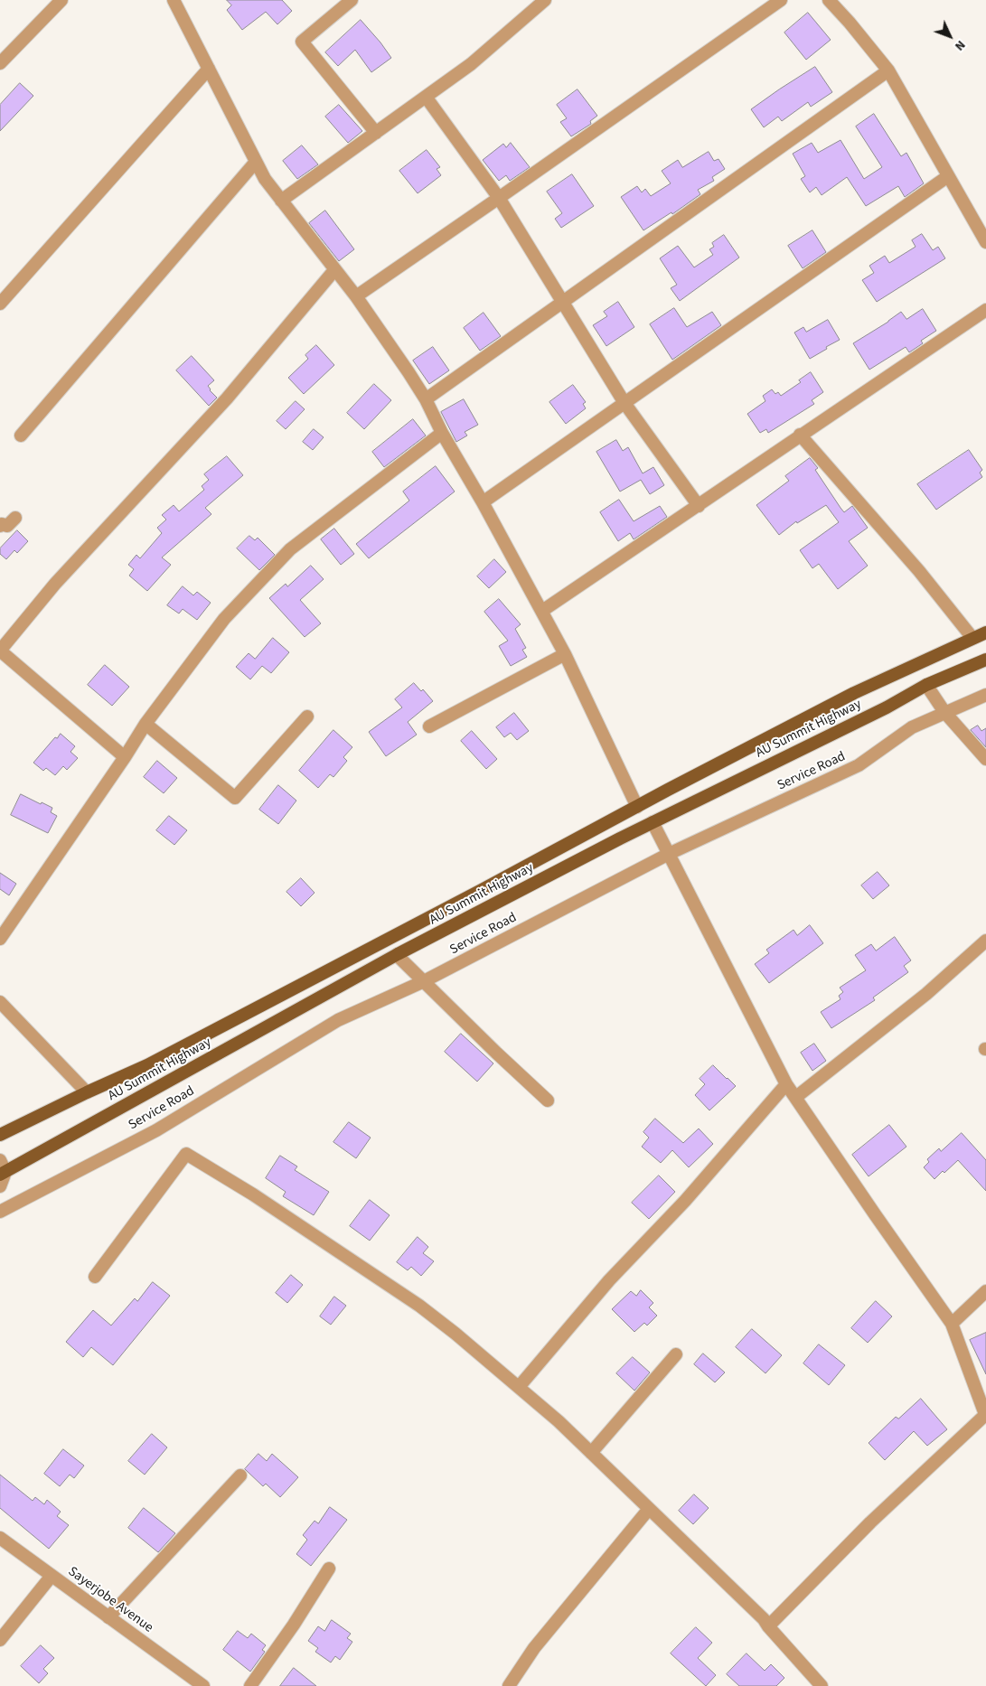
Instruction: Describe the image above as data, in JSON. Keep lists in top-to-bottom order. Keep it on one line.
{"streets":{"main road":["AU Summit Highway"],"street":["Service Road","Sayerjobe Avenue"]},"north":"bottom right"}
